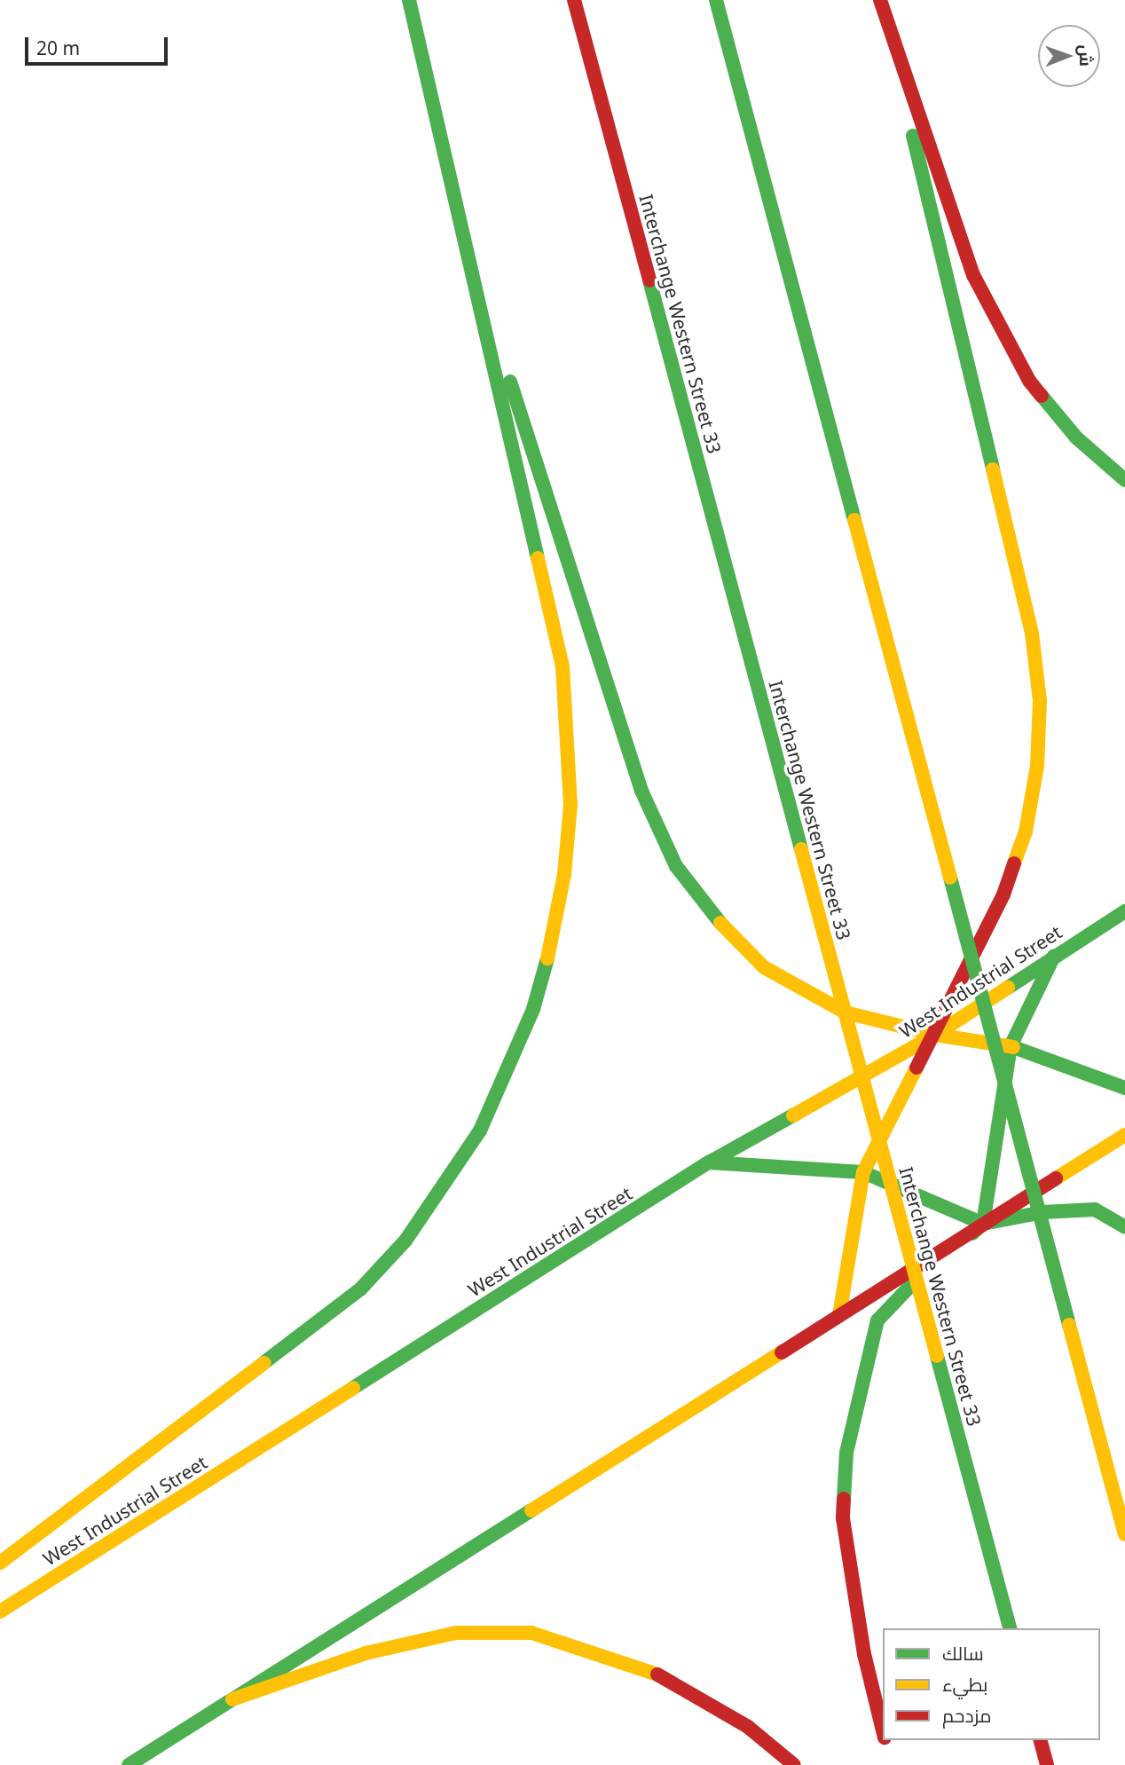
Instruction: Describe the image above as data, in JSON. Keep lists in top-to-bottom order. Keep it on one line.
{"streets":{"main road":["Interchange Western Street 33","West Industrial Street"]},"legend":["سالك","بطيء","مزدحم"],"scale_bar":"20 m","north":"right"}
